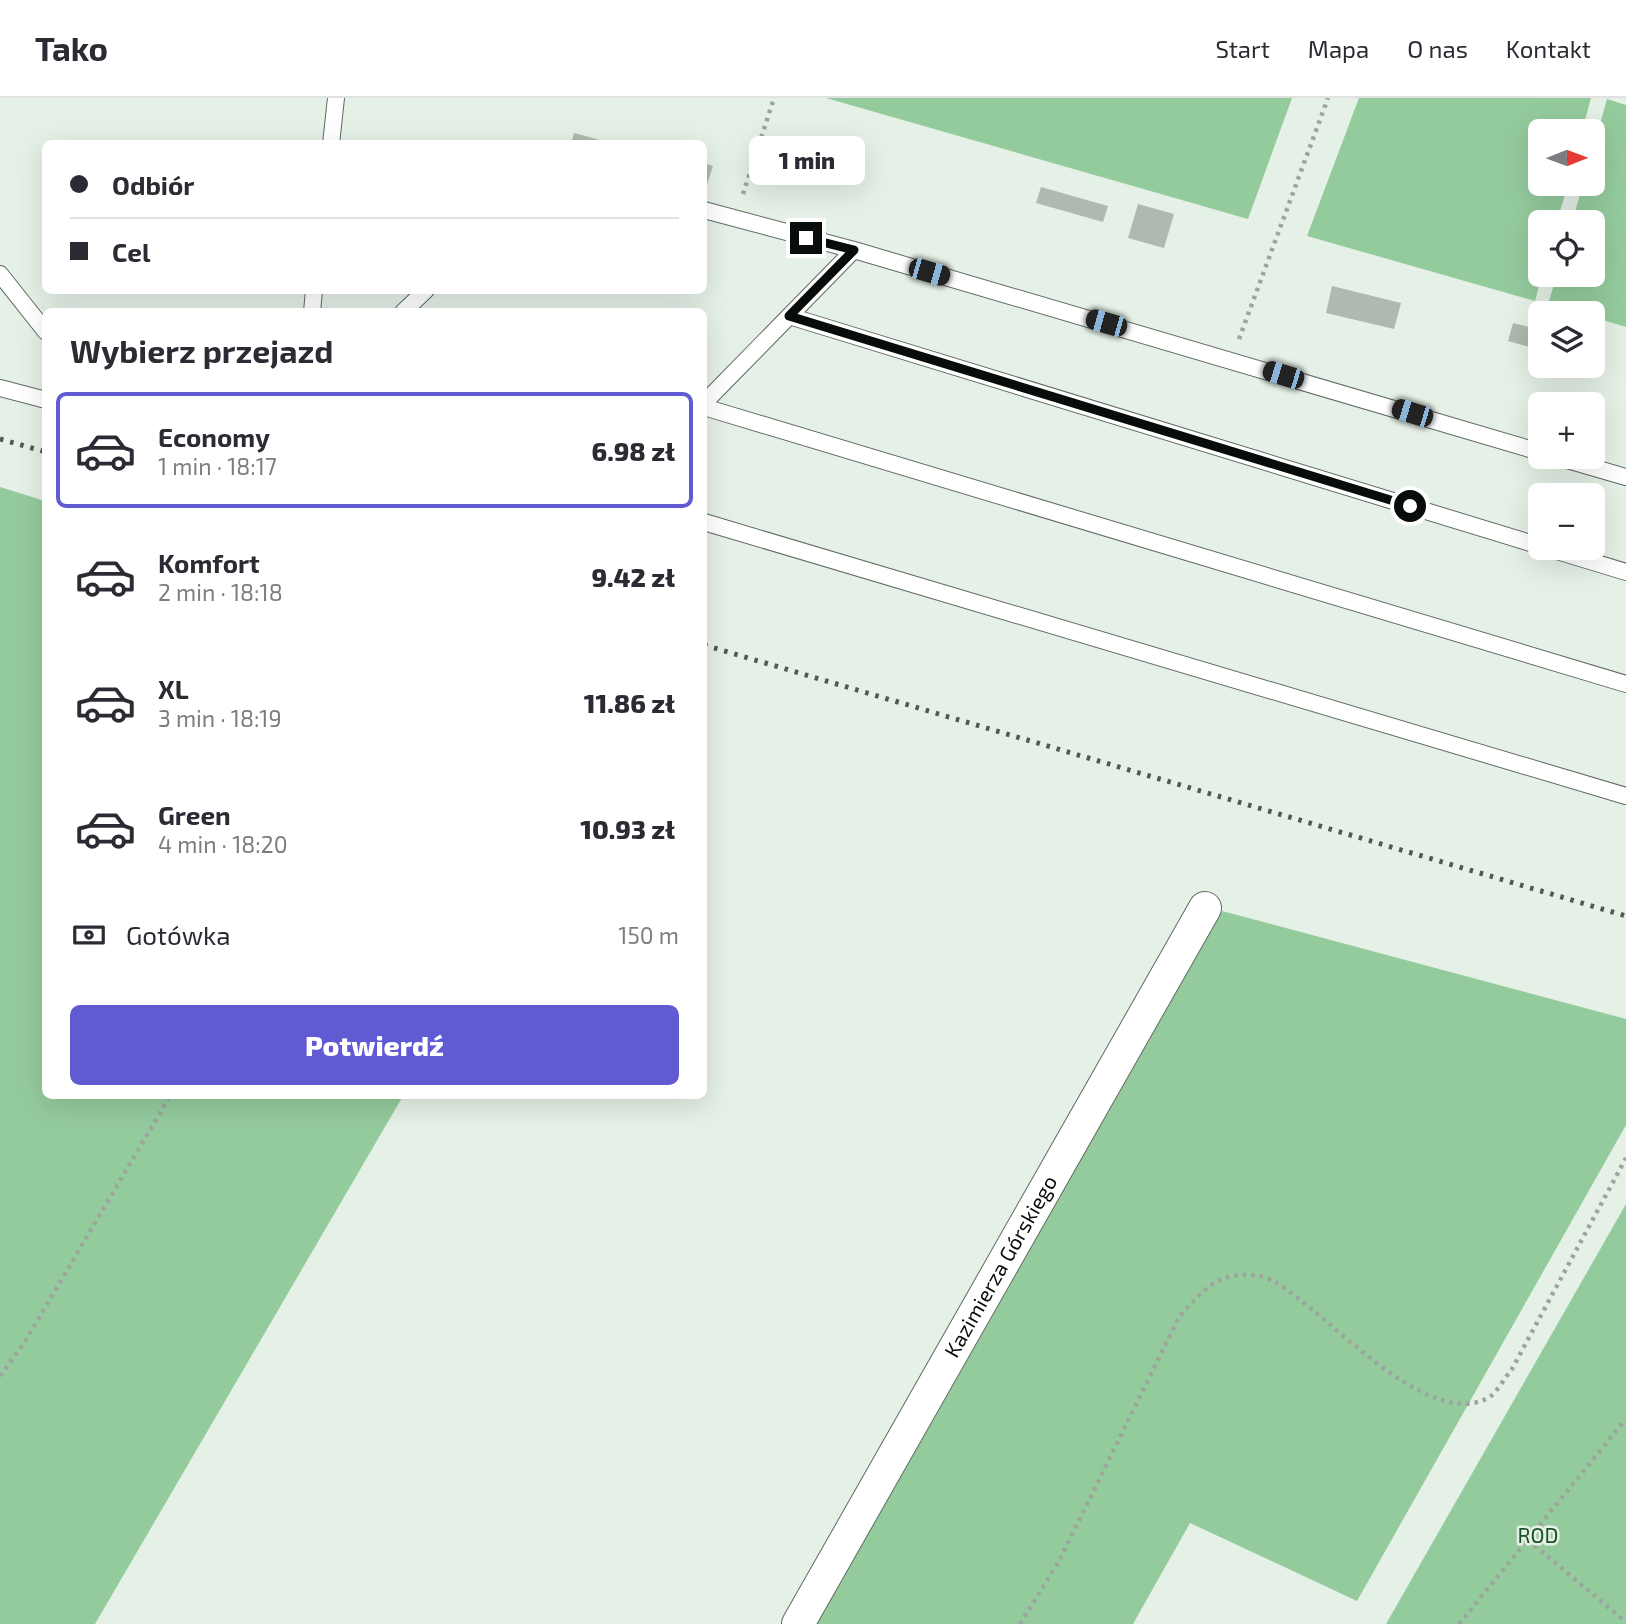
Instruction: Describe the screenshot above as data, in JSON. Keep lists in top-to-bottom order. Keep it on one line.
{"streets":{"street":["Kazimierza Górskiego"]},"parks":["ROD"],"north":"right","page":{"header":"Tako","nav":["Start","Mapa","O nas","Kontakt"],"map_buttons":["+","−"],"bubble":"1 min","banner":["Odbiór","Cel"],"heading":"Wybierz przejazd","list":[{"name":"Economy","note":"1 min · 18:17","value":"6.98 zł"},{"name":"Komfort","note":"2 min · 18:18","value":"9.42 zł"},{"name":"XL","note":"3 min · 18:19","value":"11.86 zł"},{"name":"Green","note":"4 min · 18:20","value":"10.93 zł"}],"pay":["Gotówka","150 m"],"buttons":"Potwierdź"}}
